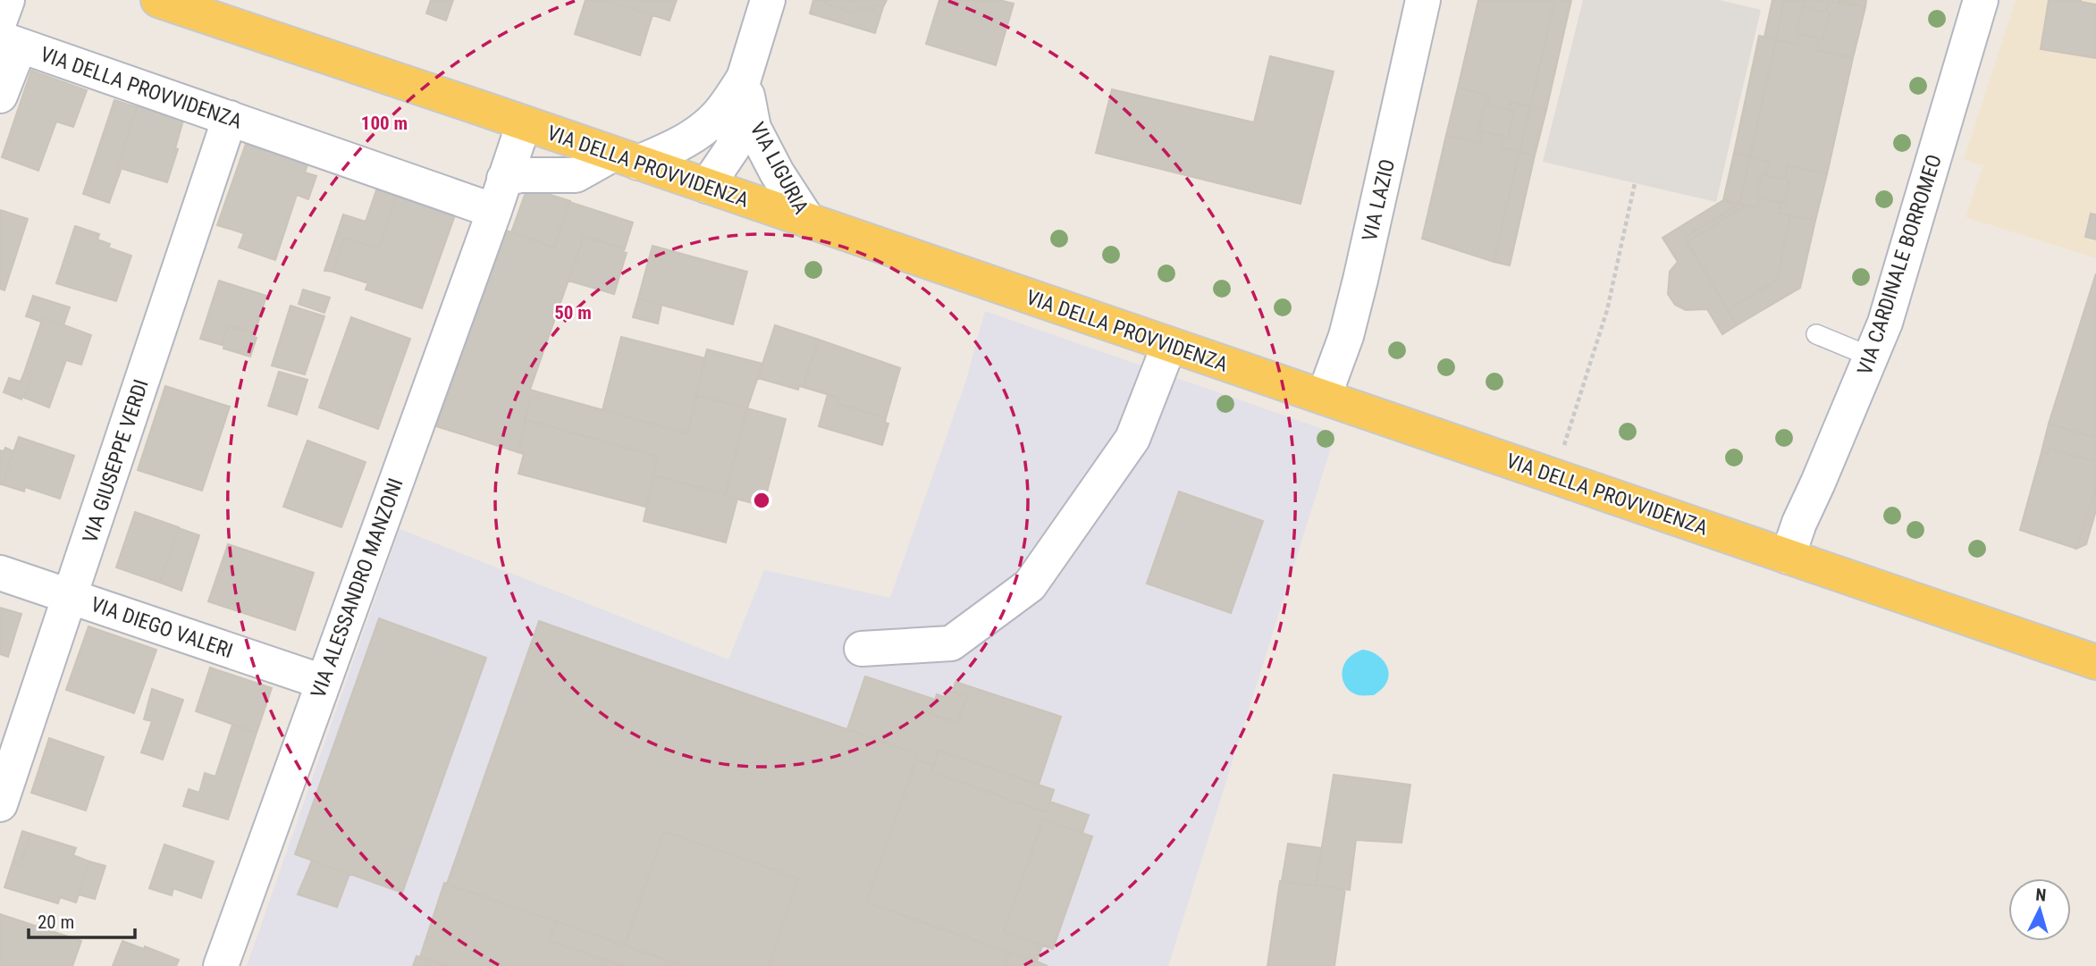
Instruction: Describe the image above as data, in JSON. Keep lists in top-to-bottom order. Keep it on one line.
{"streets":{"main road":["VIA DELLA PROVVIDENZA"],"street":["VIA LIGURIA","VIA LAZIO","VIA CARDINALE BORROMEO","VIA GIUSEPPE VERDI","VIA ALESSANDRO MANZONI","VIA DIEGO VALERI"]},"crossings":[["VIA DELLA PROVVIDENZA","VIA LIGURIA"],["VIA DELLA PROVVIDENZA","VIA LAZIO"],["VIA DELLA PROVVIDENZA","VIA CARDINALE BORROMEO"],["VIA DELLA PROVVIDENZA","VIA GIUSEPPE VERDI"],["VIA DELLA PROVVIDENZA","VIA ALESSANDRO MANZONI"],["VIA GIUSEPPE VERDI","VIA DIEGO VALERI"],["VIA ALESSANDRO MANZONI","VIA DIEGO VALERI"]],"scale_bar":"20 m","north":"top","rings":["100 m","50 m"]}
